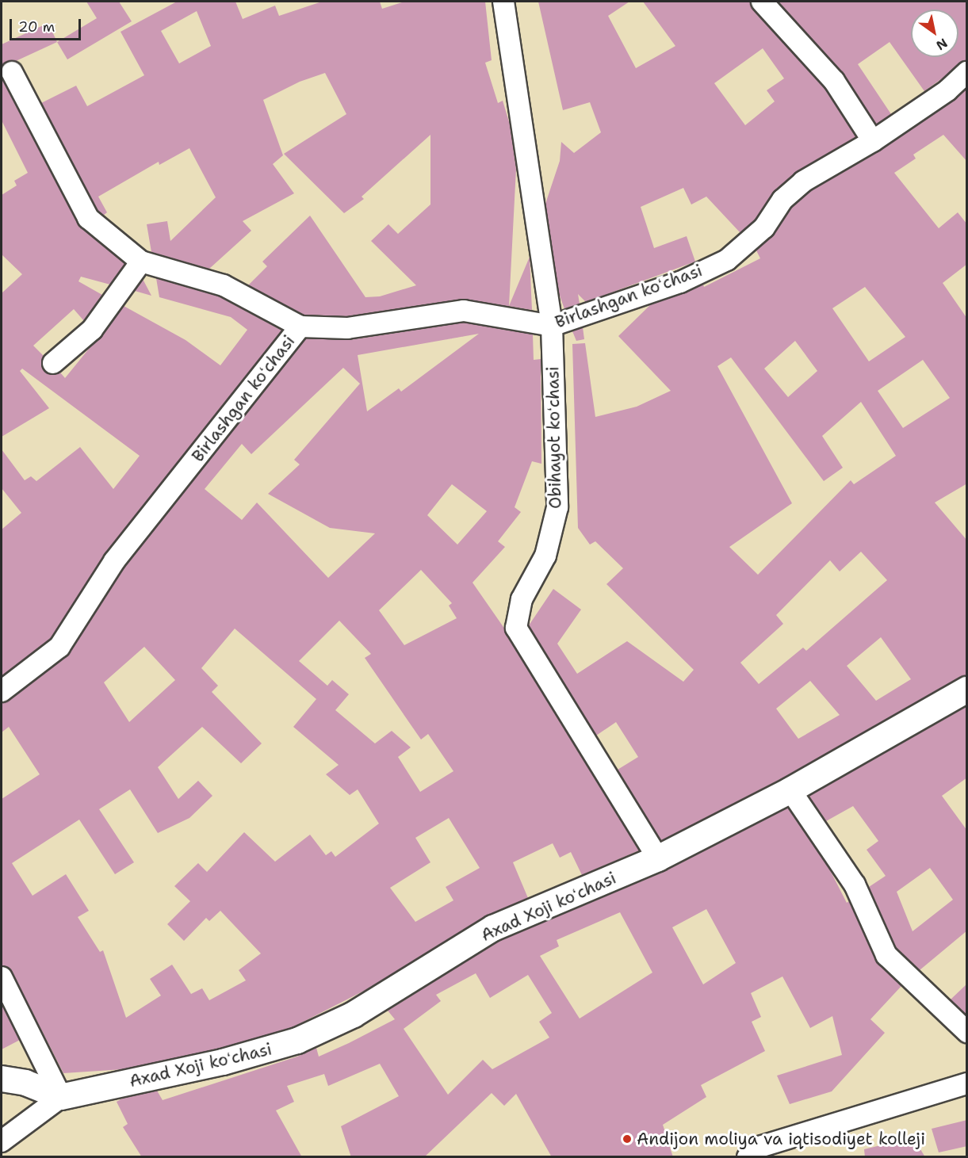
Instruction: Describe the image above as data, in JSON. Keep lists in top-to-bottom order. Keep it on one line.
{"streets":{"street":["Birlashgan koʻchasi","Obihayot koʻchasi","Axad Xoji koʻchasi"]},"crossings":[["Birlashgan koʻchasi","Obihayot koʻchasi"],["Obihayot koʻchasi","Axad Xoji koʻchasi"]],"places":["Andijon moliya va iqtisodiyet kolleji"],"scale_bar":"20 m","north":"bottom right"}
